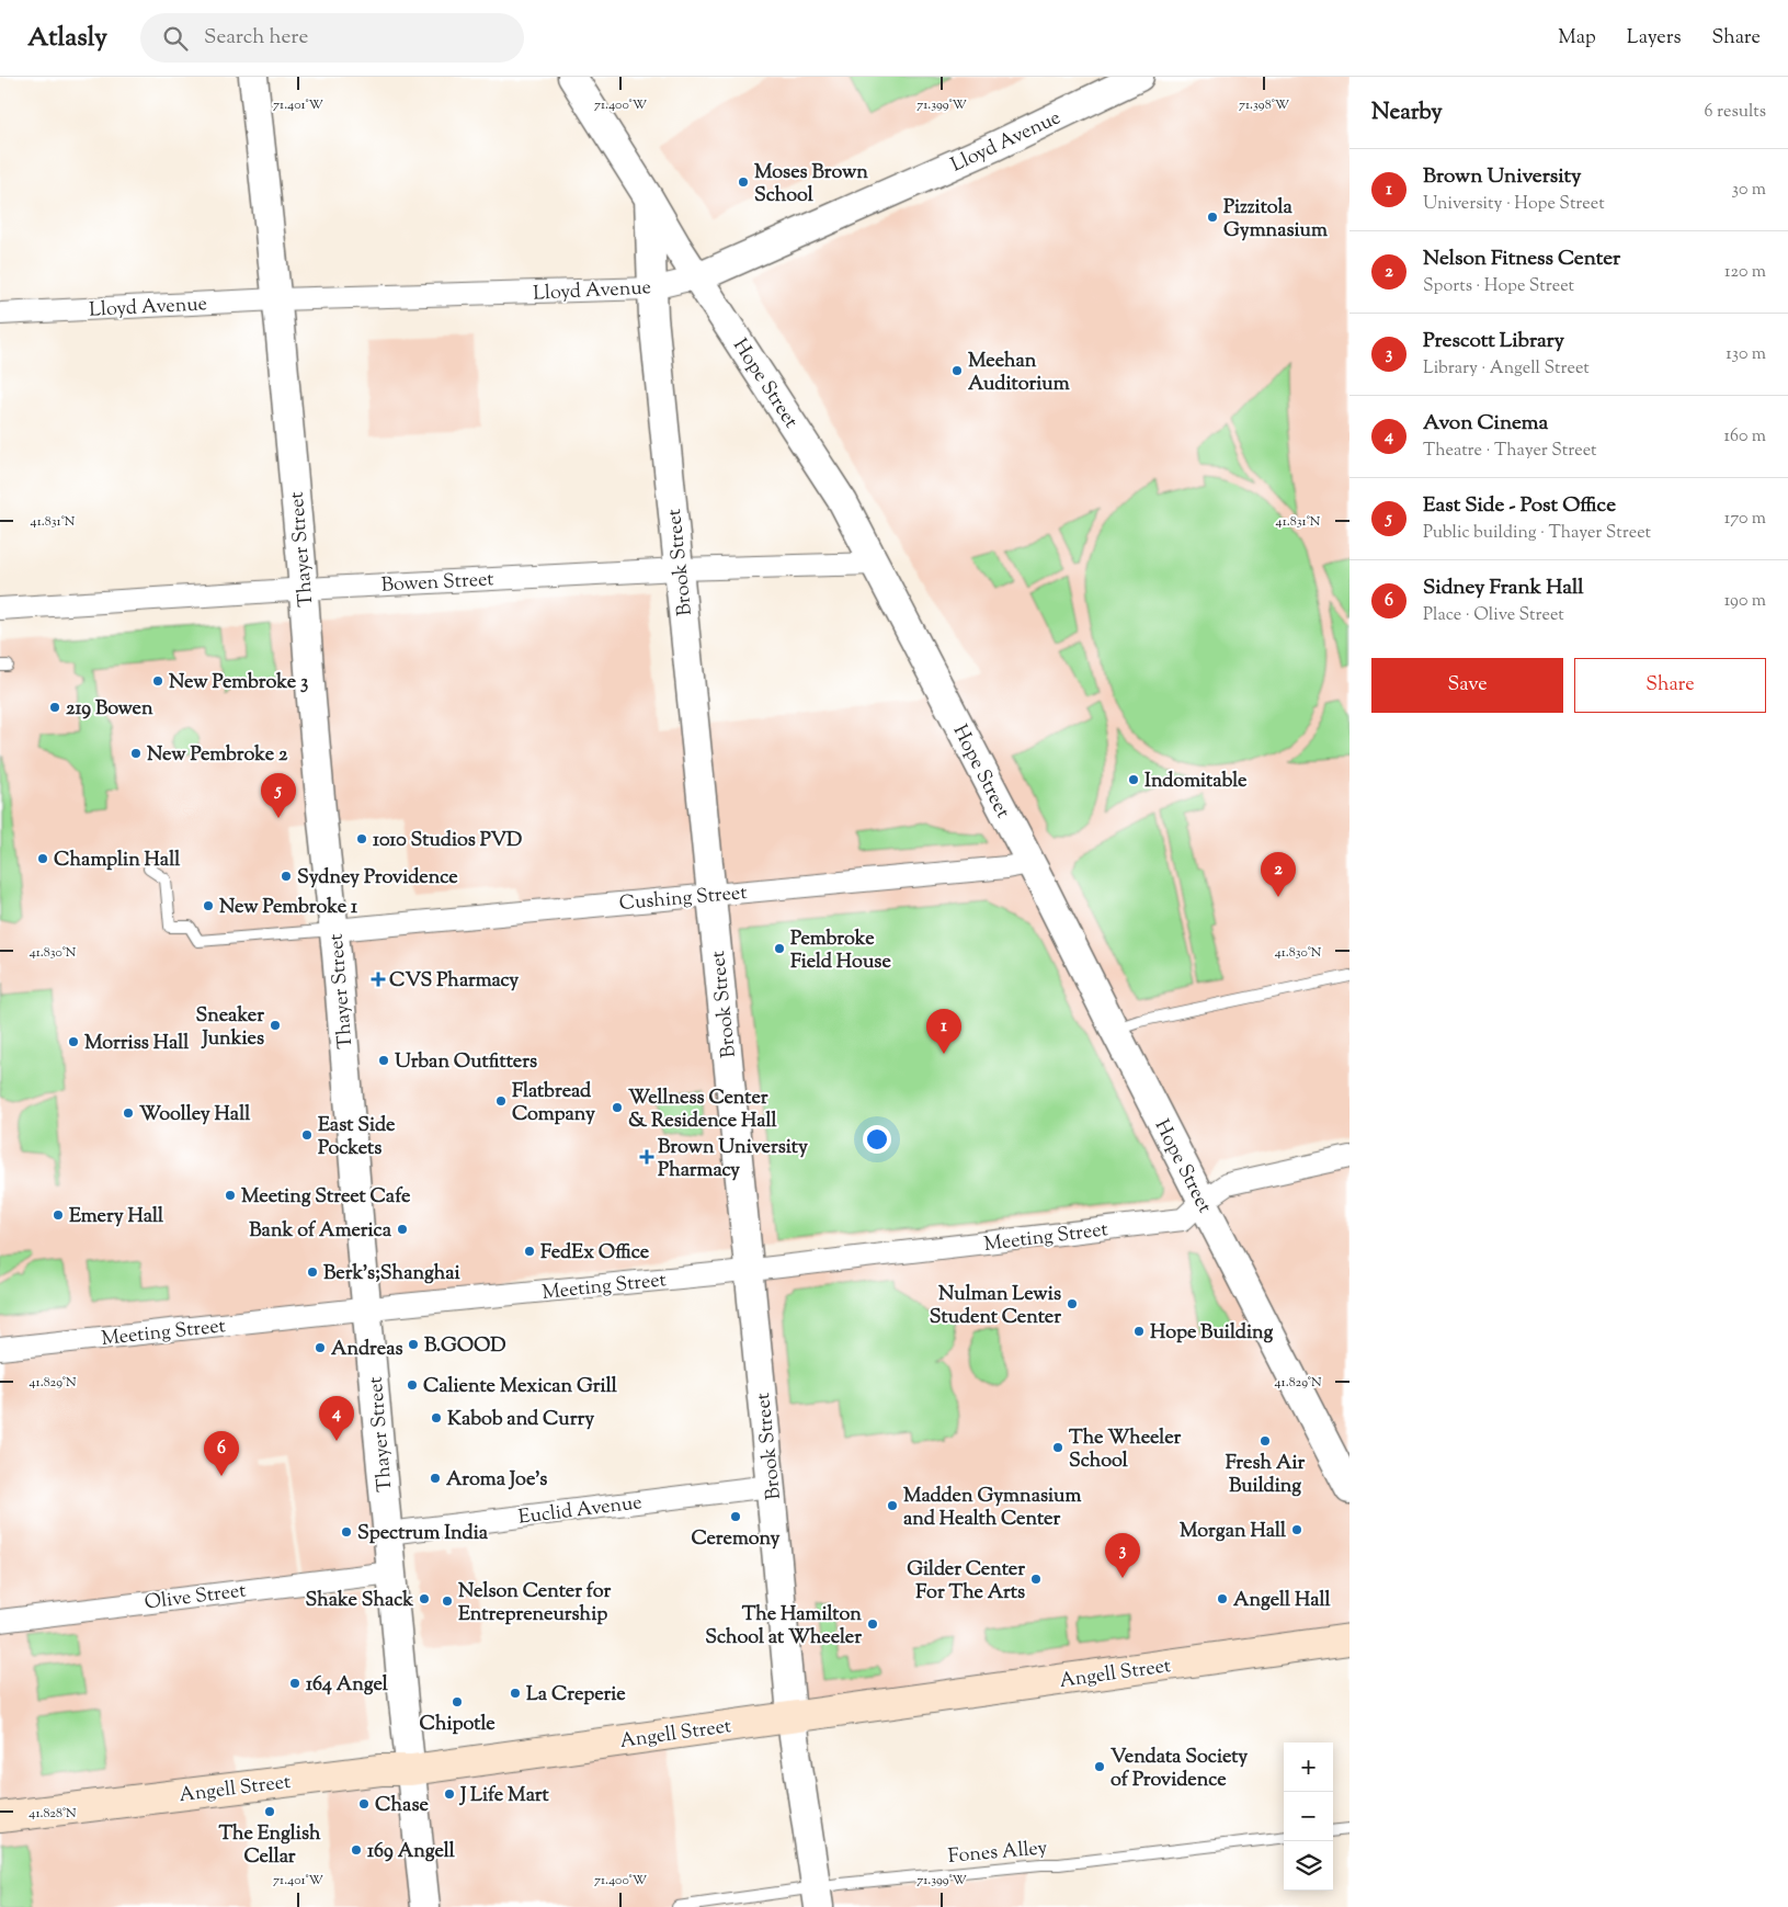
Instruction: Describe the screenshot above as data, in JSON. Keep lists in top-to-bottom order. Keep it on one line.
{"streets":{"main road":["Angell Street"],"street":["Lloyd Avenue","Hope Street","Thayer Street","Brook Street","Bowen Street","Cushing Street","Meeting Street","Euclid Avenue","Olive Street"],"lane":["Fones Alley"]},"crossings":[["Lloyd Avenue","Hope Street"],["Lloyd Avenue","Thayer Street"],["Lloyd Avenue","Brook Street"],["Hope Street","Brook Street"],["Hope Street","Bowen Street"],["Hope Street","Cushing Street"],["Hope Street","Meeting Street"],["Thayer Street","Bowen Street"],["Thayer Street","Cushing Street"],["Thayer Street","Meeting Street"],["Thayer Street","Euclid Avenue"],["Thayer Street","Olive Street"],["Thayer Street","Angell Street"],["Brook Street","Bowen Street"],["Brook Street","Cushing Street"],["Brook Street","Meeting Street"],["Brook Street","Euclid Avenue"],["Brook Street","Angell Street"],["Brook Street","Fones Alley"]],"places":{"other":["Moses Brown School","Pizzitola Gymnasium","Meehan Auditorium","New Pembroke 3","219 Bowen","New Pembroke 2","Indomitable","1010 Studios PVD","Champlin Hall","Sydney Providence","New Pembroke 1","Pembroke Field House","Sneaker Junkies","Morriss Hall","Urban Outfitters","Flatbread Company","Wellness Center & Residence Hall","Woolley Hall","East Side Pockets","Meeting Street Cafe","Emery Hall","Bank of America","FedEx Office","Berk's;Shanghai","Nulman Lewis Student Center","Hope Building","B.GOOD","Andreas","Caliente Mexican Grill","Kabob and Curry","Fresh Air Building","The Wheeler School","Aroma Joe's","Madden Gymnasium and Health Center","Ceremony","Morgan Hall","Spectrum India","Gilder Center For The Arts","Shake Shack","Angell Hall","Nelson Center for Entrepreneurship","The Hamilton School at Wheeler","164 Angel","La Creperie","Chipotle","Vendata Society of Providence","J Life Mart","Chase","The English Cellar","169 Angell"],"health":["CVS Pharmacy","Brown University Pharmacy"]},"page":{"header":"Atlasly","search":"Search here","nav":["Map","Layers","Share"],"heading":["Nearby","6 results"],"list":[{"mark":"1","name":"Brown University","note":"University · Hope Street","value":"30 m"},{"mark":"2","name":"Nelson Fitness Center","note":"Sports · Hope Street","value":"120 m"},{"mark":"3","name":"Prescott Library","note":"Library · Angell Street","value":"130 m"},{"mark":"4","name":"Avon Cinema","note":"Theatre · Thayer Street","value":"160 m"},{"mark":"5","name":"East Side - Post Office","note":"Public building · Thayer Street","value":"170 m"},{"mark":"6","name":"Sidney Frank Hall","note":"Place · Olive Street","value":"190 m"}],"buttons":["Save","Share"],"pins":["5","2","1","4","6","3"],"map_buttons":["+","−"]},"coordinates":["71.401°W","71.400°W","71.399°W","71.398°W","41.831°N","41.830°N","41.829°N","41.828°N"]}
